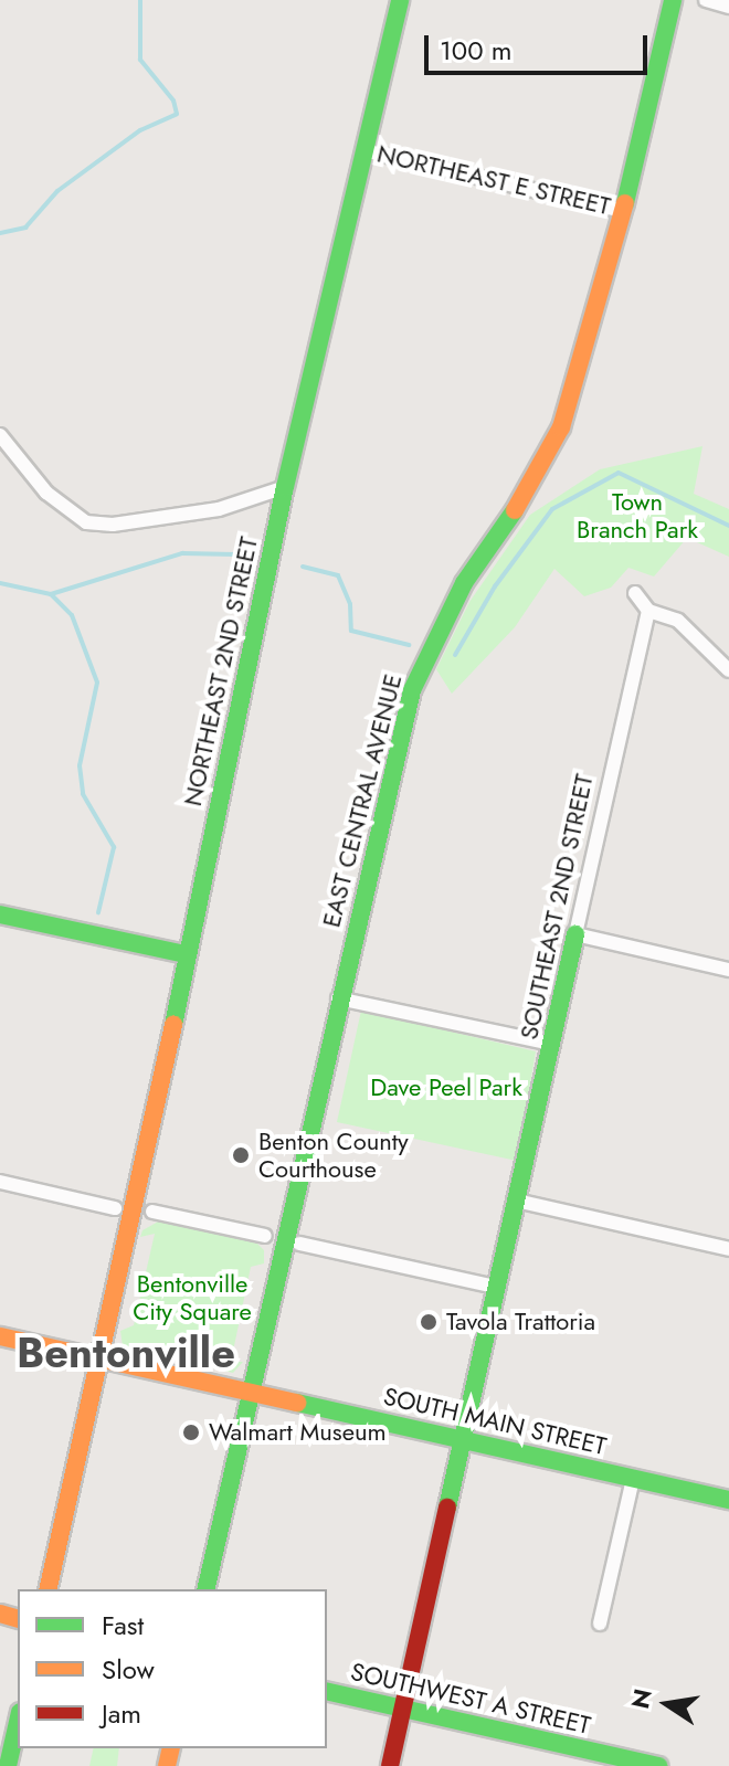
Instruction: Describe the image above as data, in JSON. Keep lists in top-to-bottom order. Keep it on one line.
{"streets":{"street":["NORTHEAST E STREET","NORTHEAST 2ND STREET","EAST CENTRAL AVENUE","SOUTHEAST 2ND STREET","SOUTH MAIN STREET","SOUTHWEST A STREET"]},"crossings":[["NORTHEAST E STREET","NORTHEAST 2ND STREET"],["NORTHEAST E STREET","EAST CENTRAL AVENUE"],["NORTHEAST 2ND STREET","SOUTH MAIN STREET"],["EAST CENTRAL AVENUE","SOUTH MAIN STREET"],["SOUTHEAST 2ND STREET","SOUTH MAIN STREET"],["SOUTHEAST 2ND STREET","SOUTHWEST A STREET"]],"districts":["Bentonville"],"parks":["Town Branch Park","Dave Peel Park","Bentonville City Square"],"places":["Benton County Courthouse","Tavola Trattoria","Walmart Museum"],"legend":["Fast","Slow","Jam"],"scale_bar":"100 m","north":"left"}
